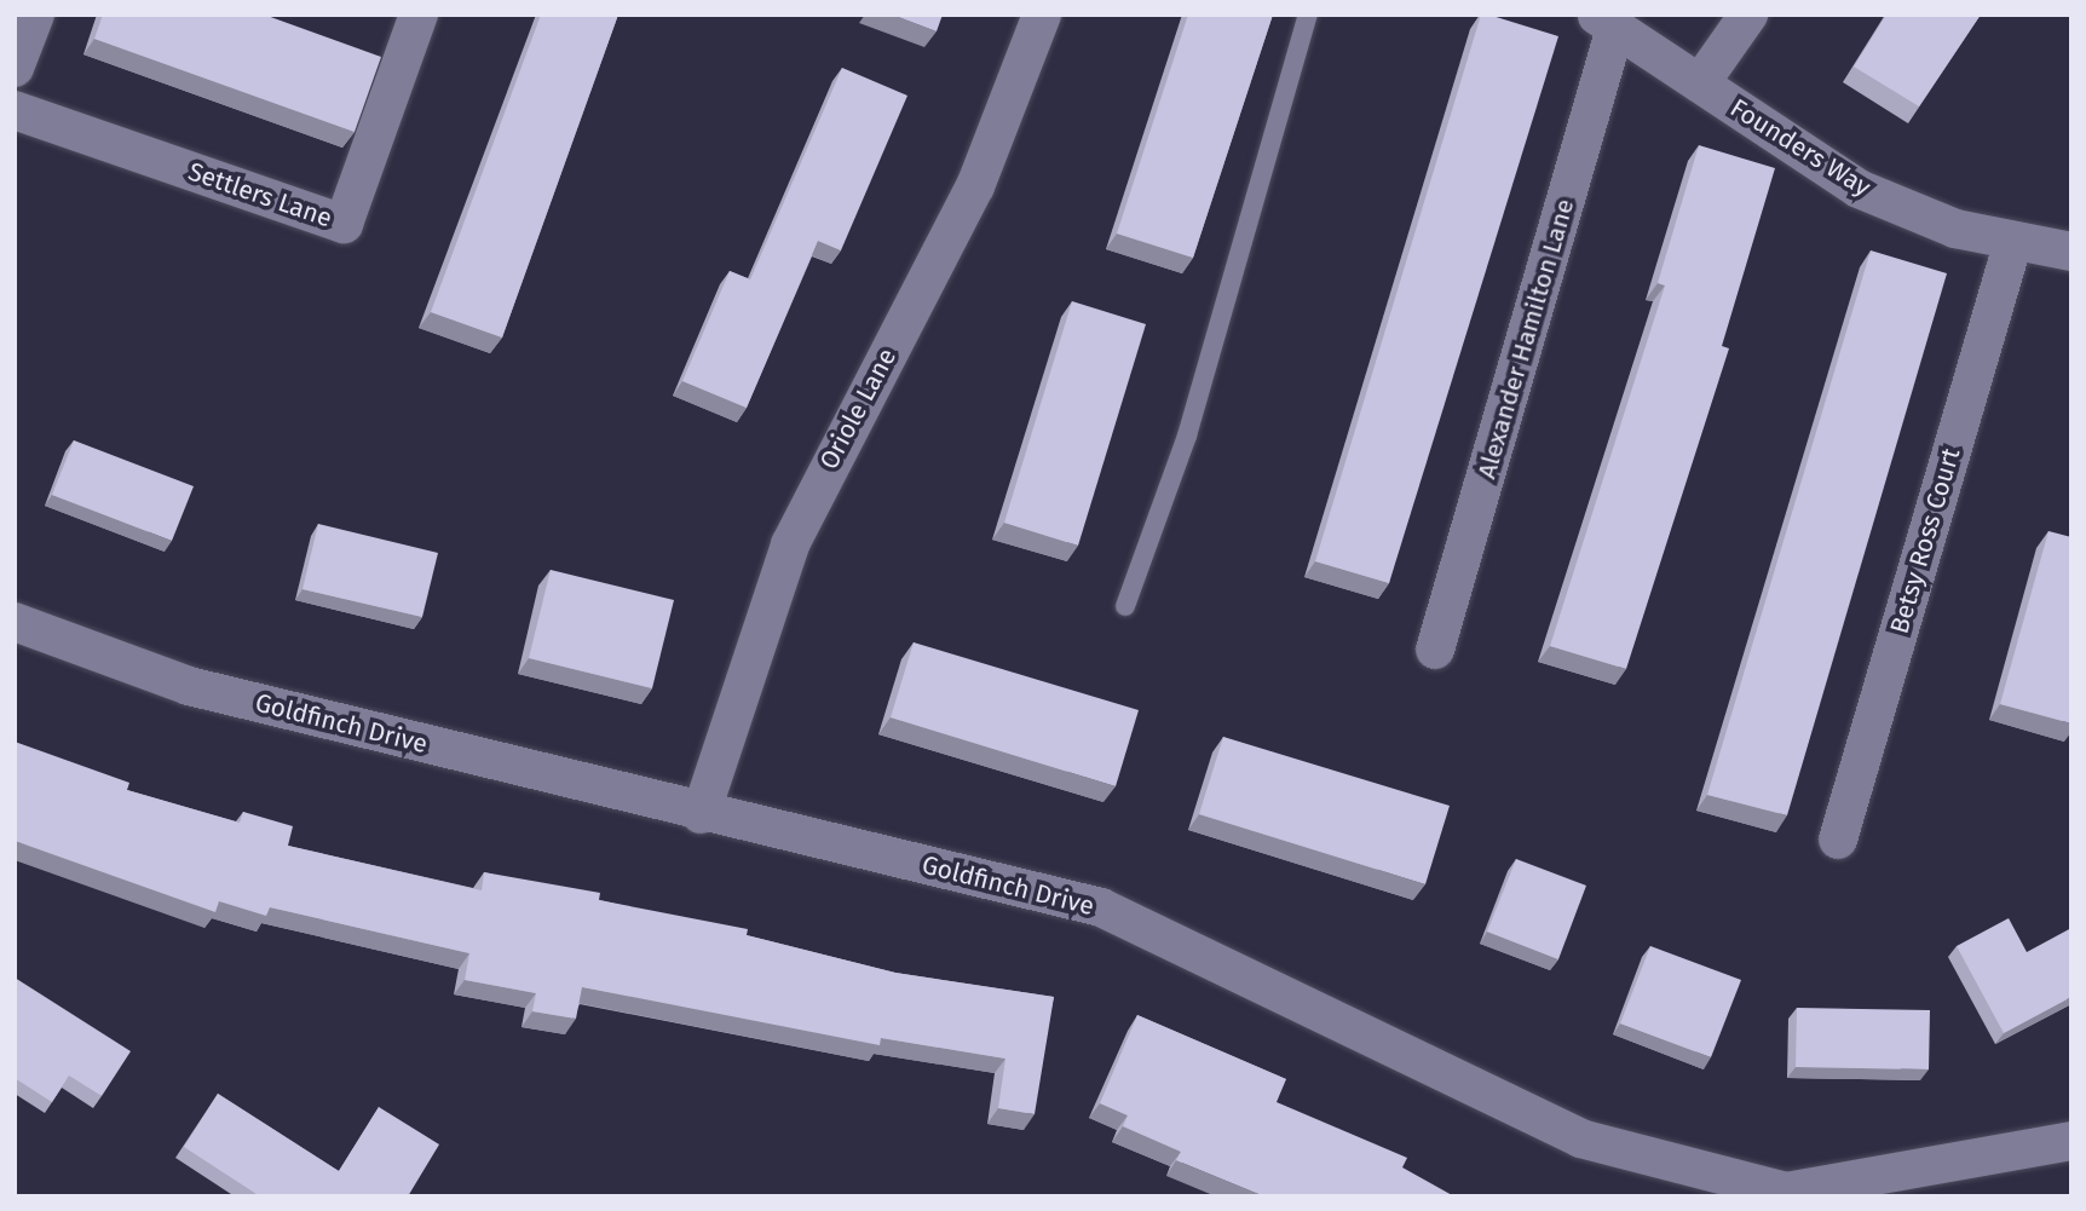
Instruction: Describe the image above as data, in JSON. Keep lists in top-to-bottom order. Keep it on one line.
{"streets":{"street":["Founders Way","Settlers Lane","Alexander Hamilton Lane","Oriole Lane","Betsy Ross Court","Goldfinch Drive"]},"crossings":[["Founders Way","Alexander Hamilton Lane"],["Founders Way","Betsy Ross Court"],["Oriole Lane","Goldfinch Drive"]]}
